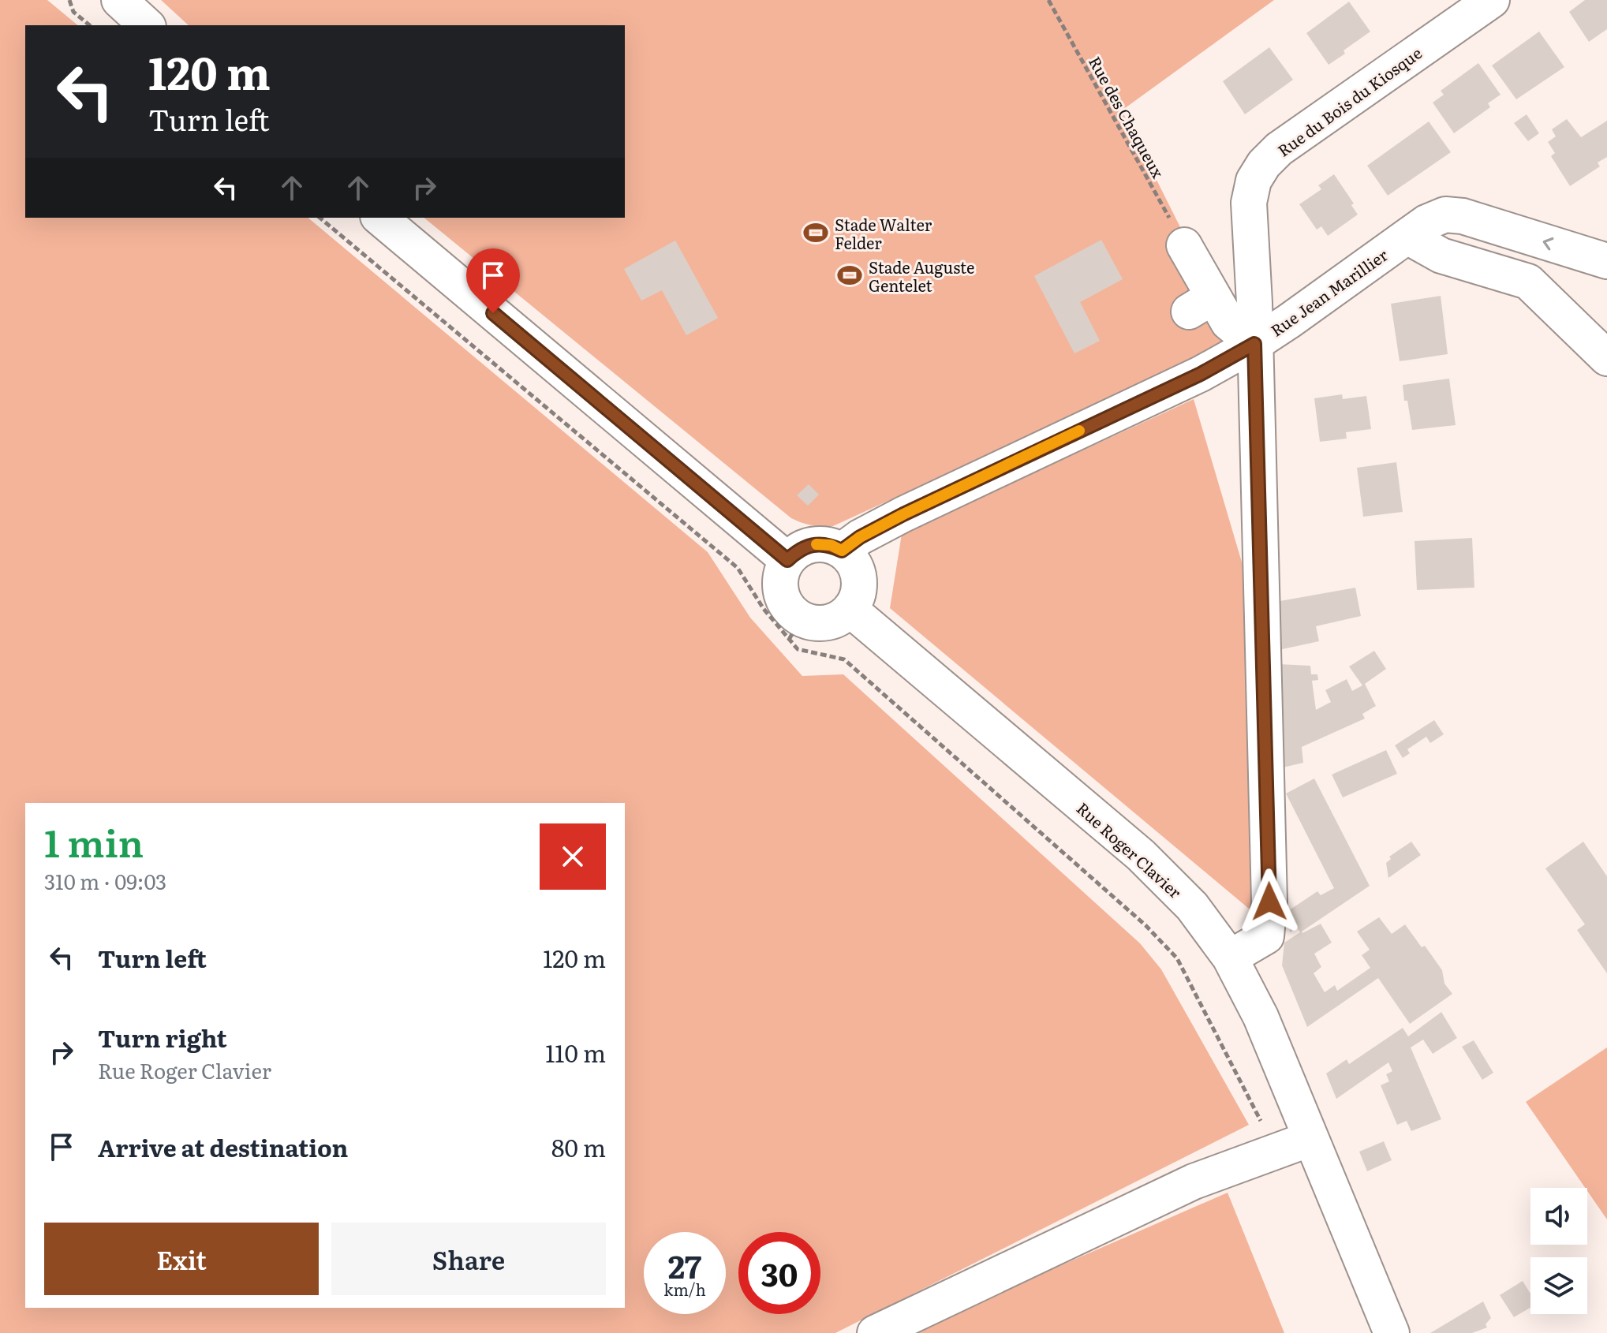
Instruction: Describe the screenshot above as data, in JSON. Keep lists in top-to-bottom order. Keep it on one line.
{"streets":{"street":["Rue du Bois du Kiosque","Rue Jean Marillier","Rue Roger Clavier"],"path":["Rue des Chaqueux"]},"crossings":[["Rue du Bois du Kiosque","Rue Jean Marillier"],["Rue Jean Marillier","Rue Roger Clavier"]],"places":{"sports":["Stade Walter Felder","Stade Auguste Gentelet"]},"page":{"turn":["120 m","Turn left"],"heading":["1 min","310 m · 09:03"],"list":[{"name":"Turn left","value":"120 m"},{"name":"Turn right","note":"Rue Roger Clavier","value":"110 m"},{"name":"Arrive at destination","value":"80 m"}],"buttons":["Exit","Share"],"speed":"27 km/h","limit":"30"}}
